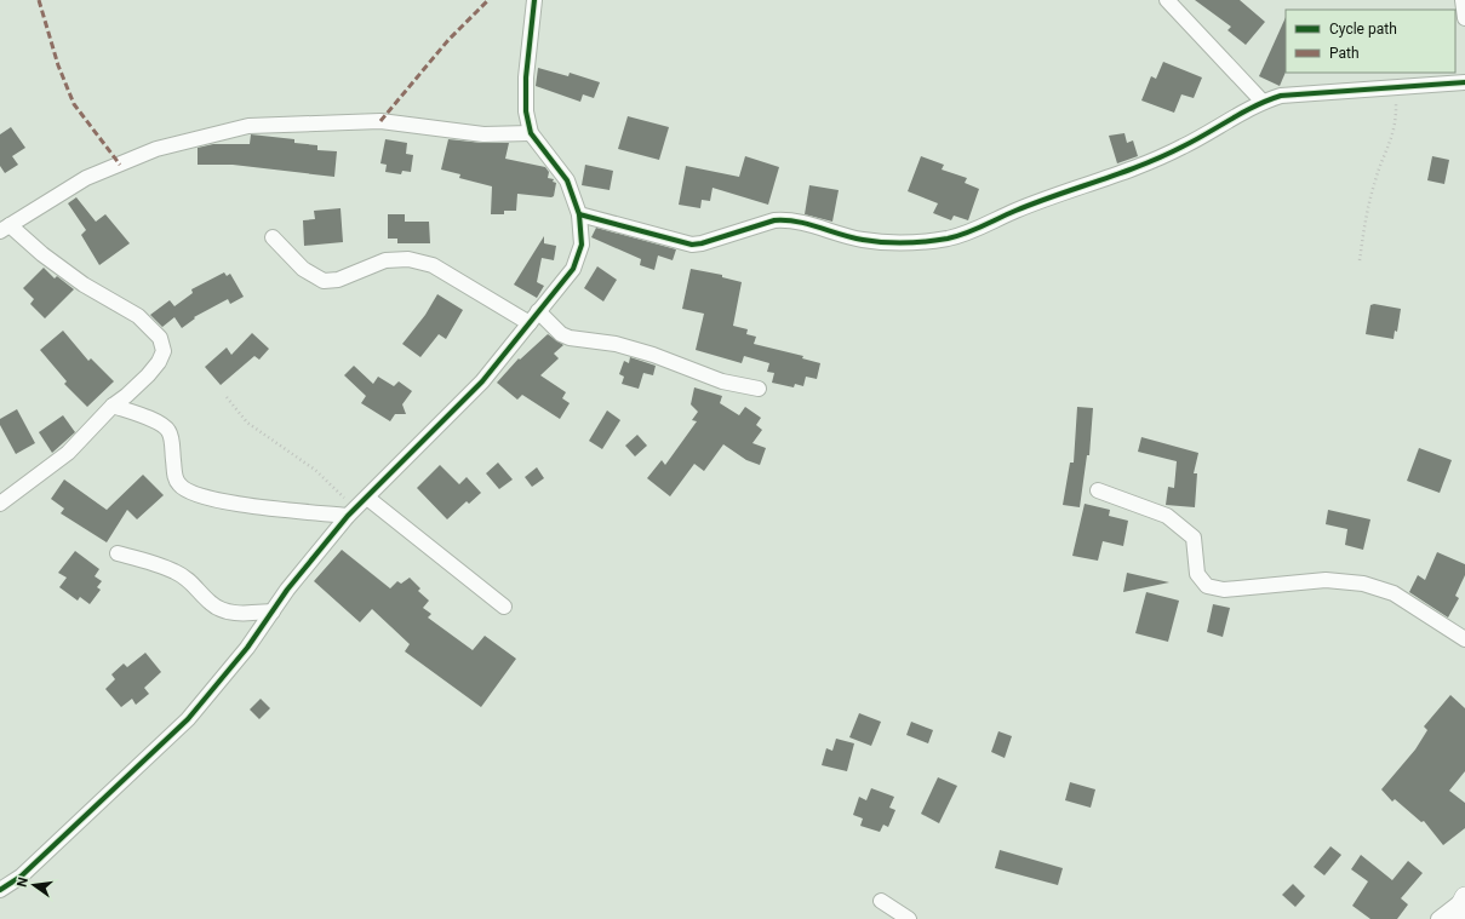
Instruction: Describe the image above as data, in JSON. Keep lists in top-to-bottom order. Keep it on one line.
{"legend":["Cycle path","Path"],"north":"left"}
